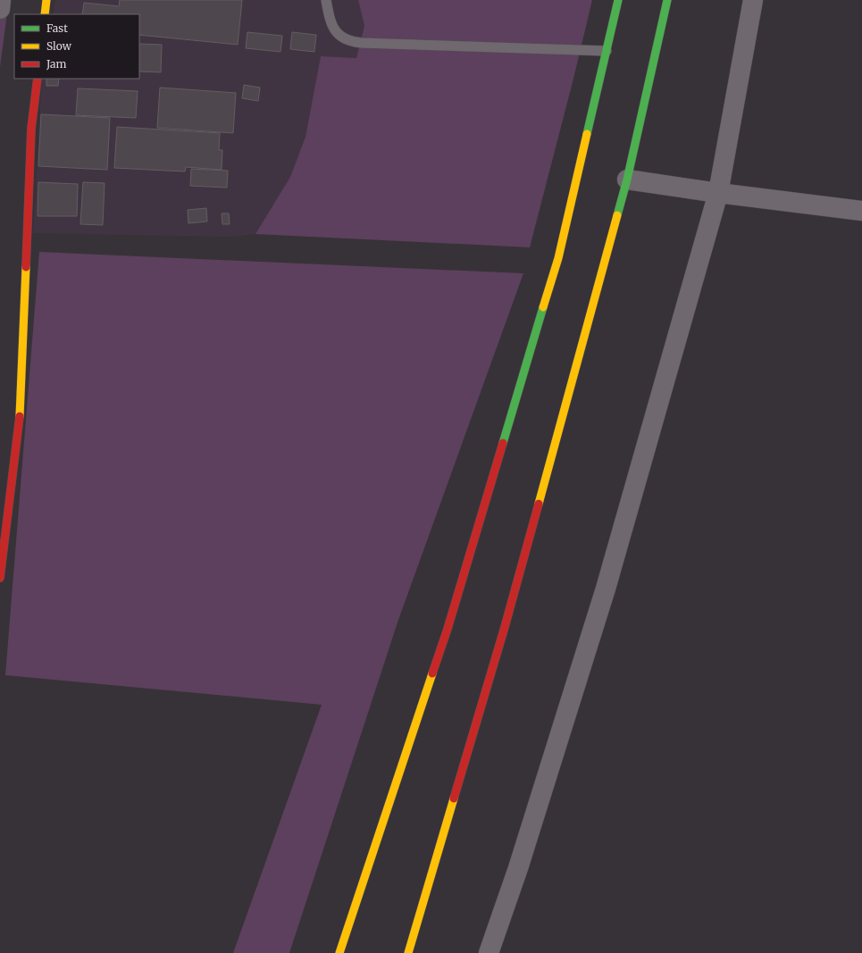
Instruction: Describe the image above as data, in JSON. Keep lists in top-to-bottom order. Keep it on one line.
{"legend":["Fast","Slow","Jam"]}
